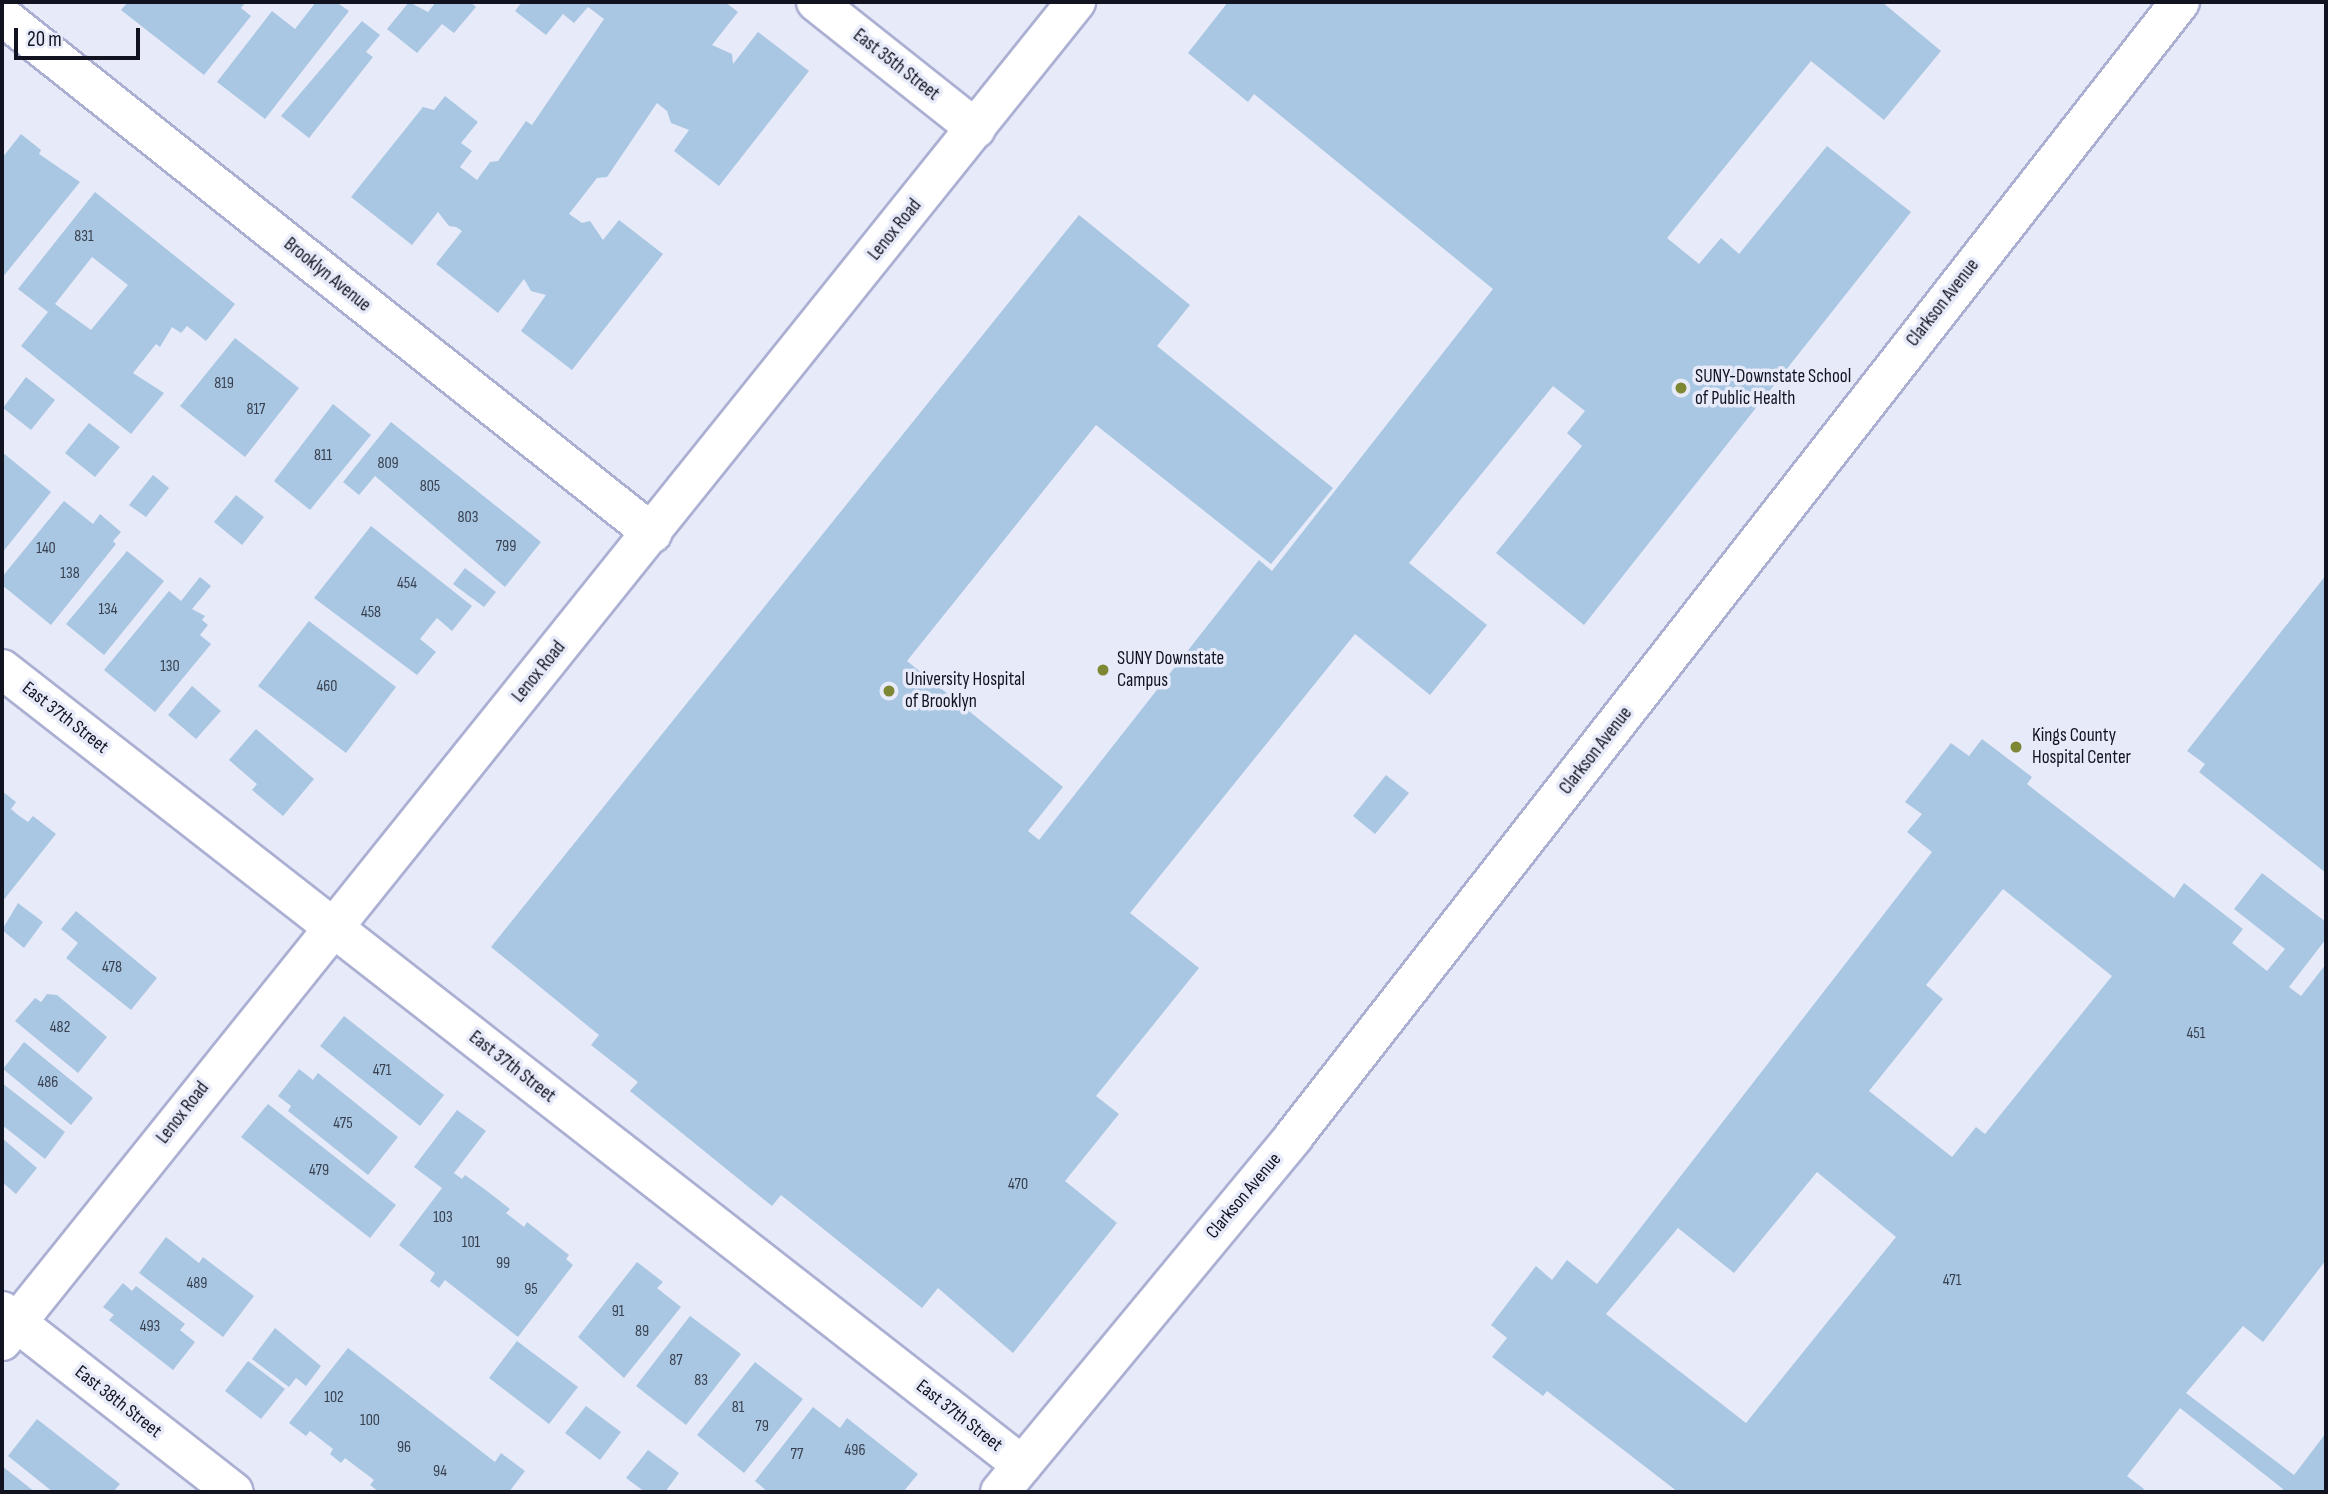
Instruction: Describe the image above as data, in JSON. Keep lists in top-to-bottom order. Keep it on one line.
{"streets":{"street":["East 35th Street","Lenox Road","Brooklyn Avenue","Clarkson Avenue","East 37th Street","East 38th Street"]},"crossings":[["East 35th Street","Lenox Road"],["Lenox Road","Brooklyn Avenue"],["Lenox Road","East 37th Street"],["Lenox Road","East 38th Street"],["Clarkson Avenue","East 37th Street"]],"places":["SUNY-Downstate School of Public Health","SUNY Downstate Campus","University Hospital of Brooklyn","Kings County Hospital Center"],"house_numbers":["831","819","817","811","809","805","803","799","140","138","454","134","458","130","460","478","482","451","471","486","475","479","470","103","101","99","471","489","95","91","493","89","87","83","102","81","100","79","96","496","77","94"],"scale_bar":"20 m"}
